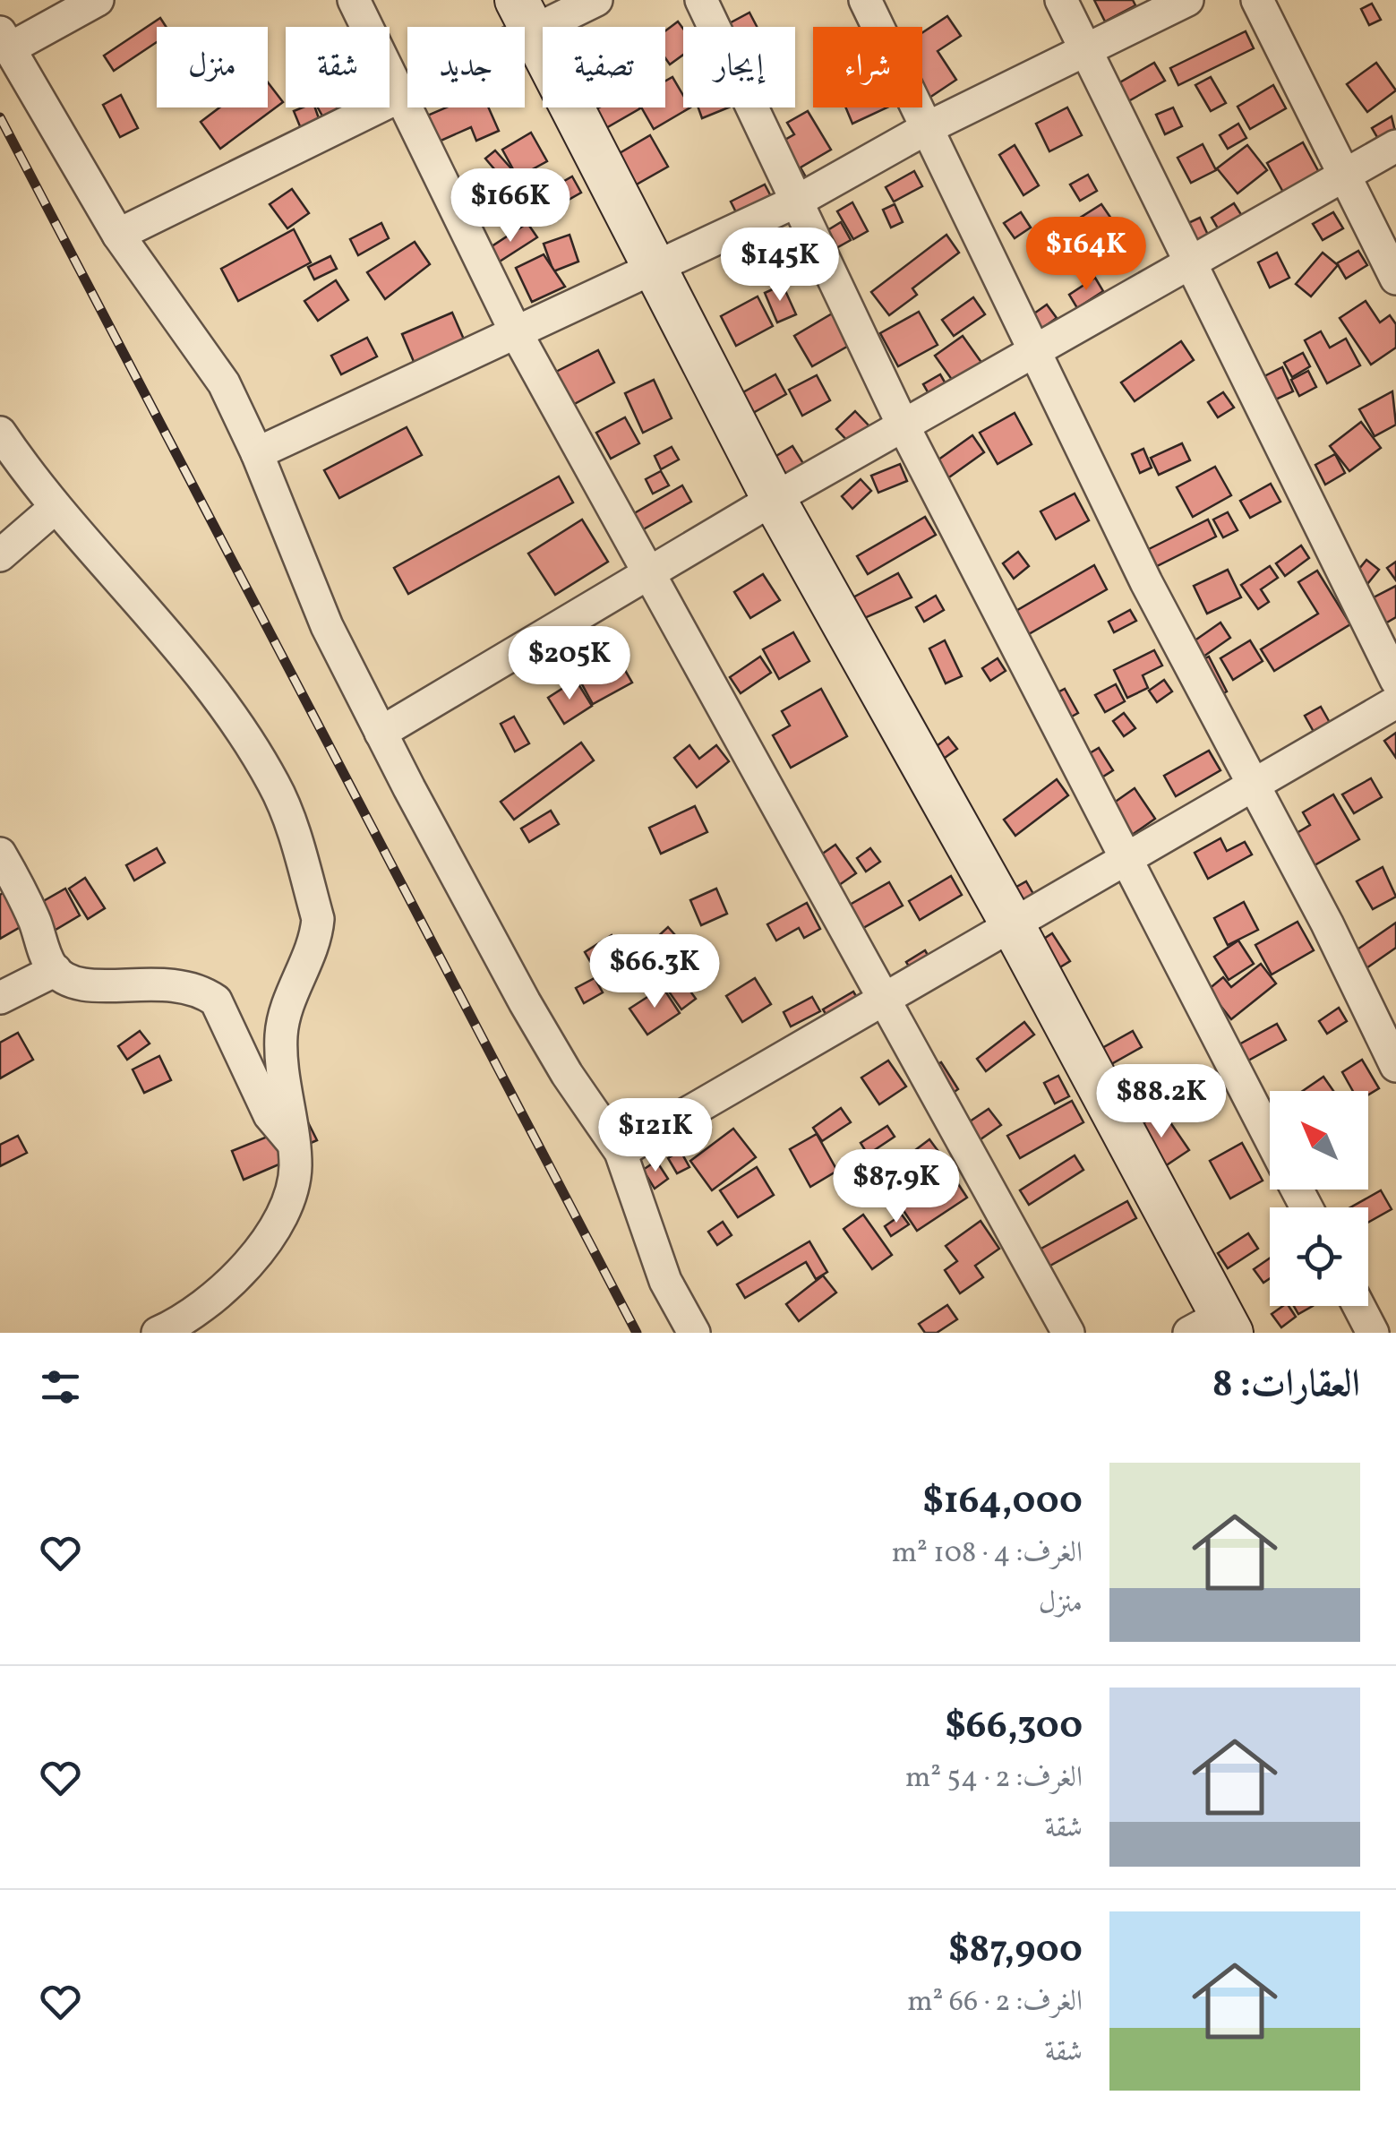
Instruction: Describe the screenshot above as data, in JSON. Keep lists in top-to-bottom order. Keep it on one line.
{"north":"top left","page":{"chip":["شراء","إيجار","تصفية","جديد","شقة","منزل"],"price":["$166K","$164K","$145K","$205K","$66.3K","$88.2K","$121K","$87.9K"],"heading":"العقارات: 8","list":[{"name":"$164,000","note":"الغرف: 4 · 108 m² · منزل"},{"name":"$66,300","note":"الغرف: 2 · 54 m² · شقة"},{"name":"$87,900","note":"الغرف: 2 · 66 m² · شقة"}]}}
